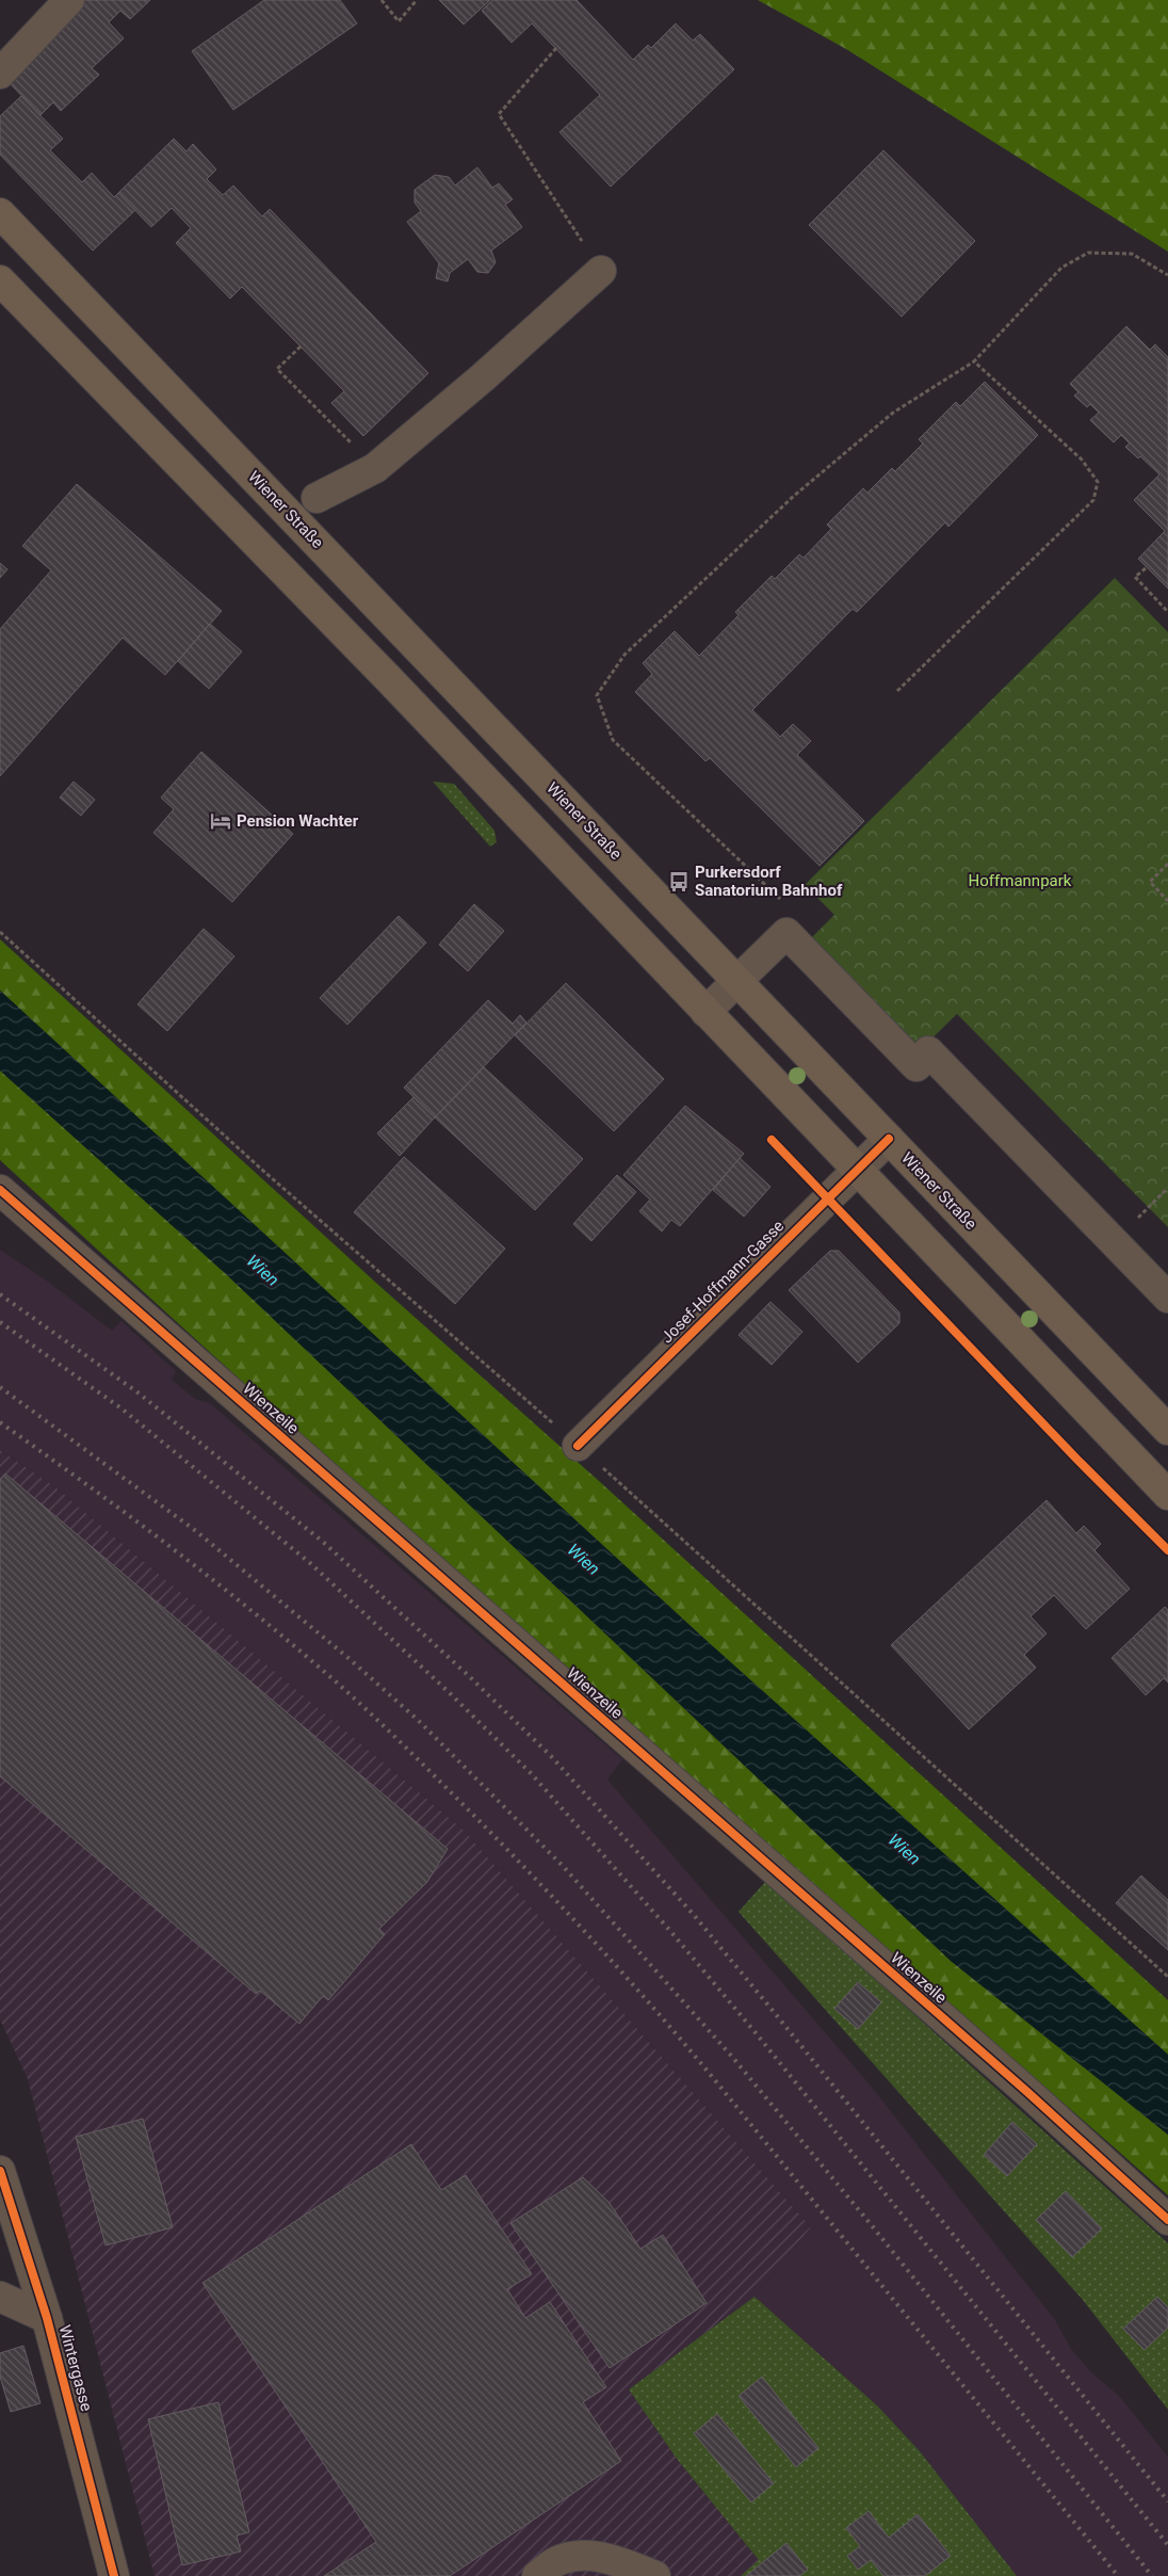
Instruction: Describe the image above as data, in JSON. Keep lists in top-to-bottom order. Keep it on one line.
{"streets":{"main road":["Wiener Straße"],"street":["Josef-Hoffmann-Gasse","Wienzeile","Wintergasse"]},"crossings":[["Wiener Straße","Josef-Hoffmann-Gasse"]],"water":["Wien"],"parks":["Hoffmannpark"],"places":{"hotel":["Pension Wachter"],"bus stop":["Purkersdorf Sanatorium Bahnhof"]}}
